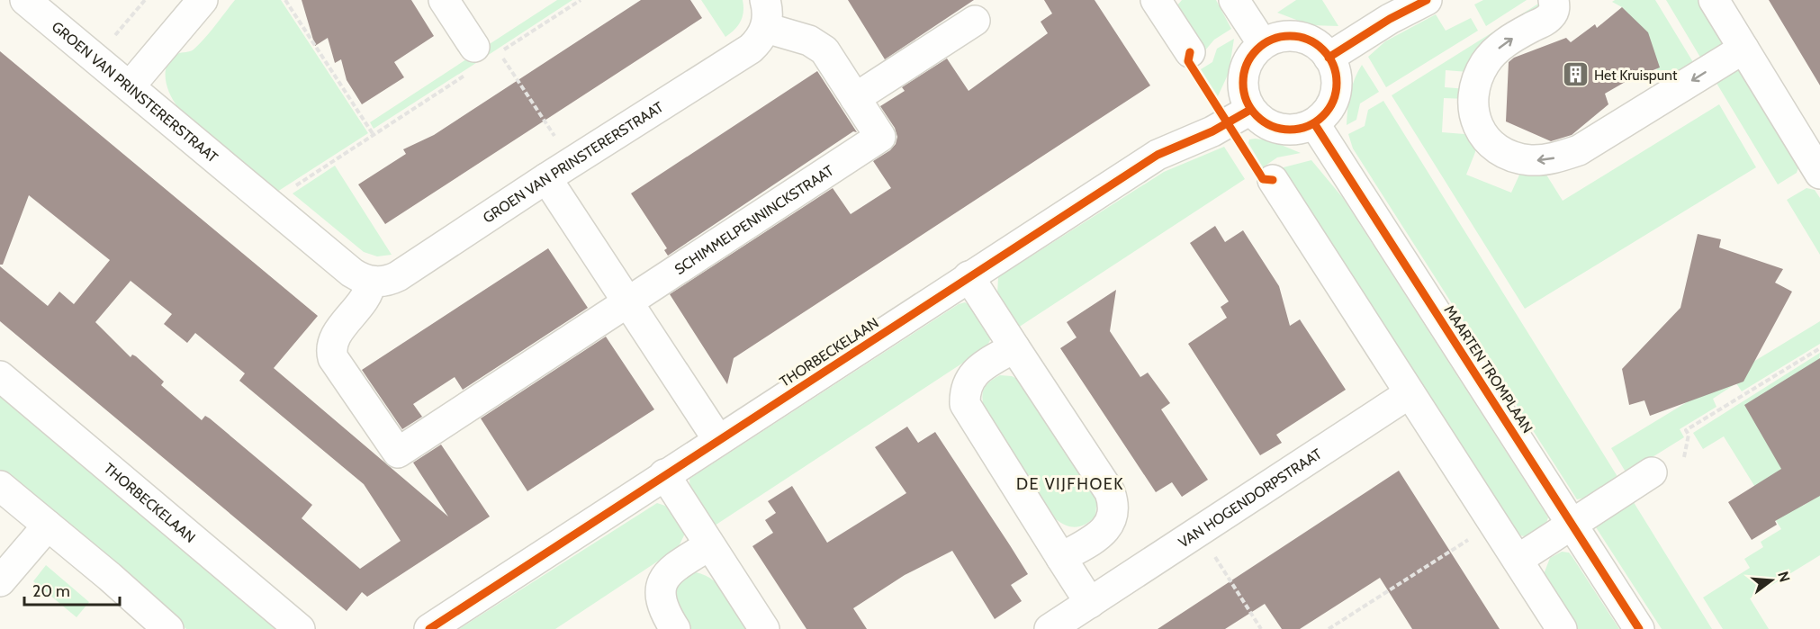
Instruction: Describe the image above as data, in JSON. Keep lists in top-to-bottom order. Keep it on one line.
{"streets":{"street":["GROEN VAN PRINSTERERSTRAAT","SCHIMMELPENNINCKSTRAAT","THORBECKELAAN","MAARTEN TROMPLAAN","VAN HOGENDORPSTRAAT"]},"crossings":[["GROEN VAN PRINSTERERSTRAAT","SCHIMMELPENNINCKSTRAAT"],["THORBECKELAAN","MAARTEN TROMPLAAN"]],"districts":["DE VIJFHOEK"],"places":{"building":["Het Kruispunt"]},"scale_bar":"20 m","north":"right"}
